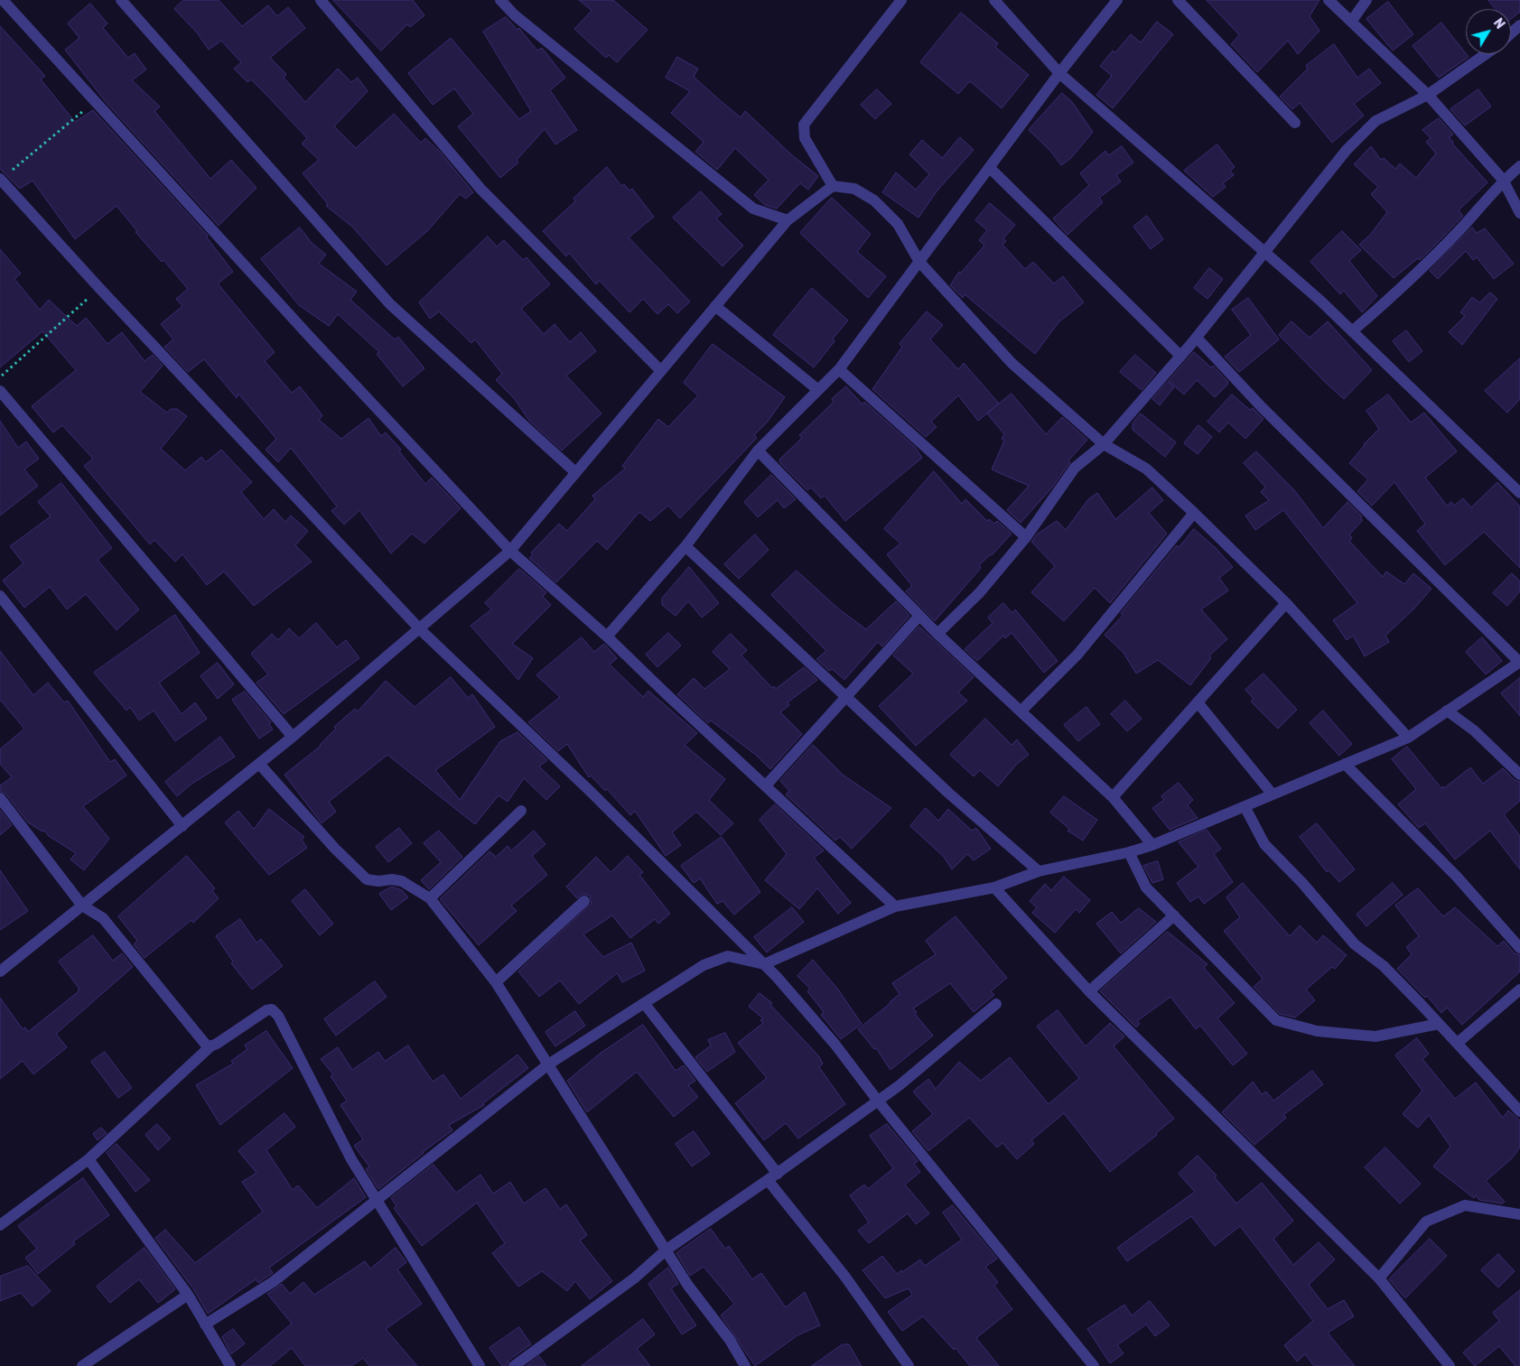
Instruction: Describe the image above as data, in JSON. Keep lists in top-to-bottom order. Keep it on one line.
{"north":"top right"}
